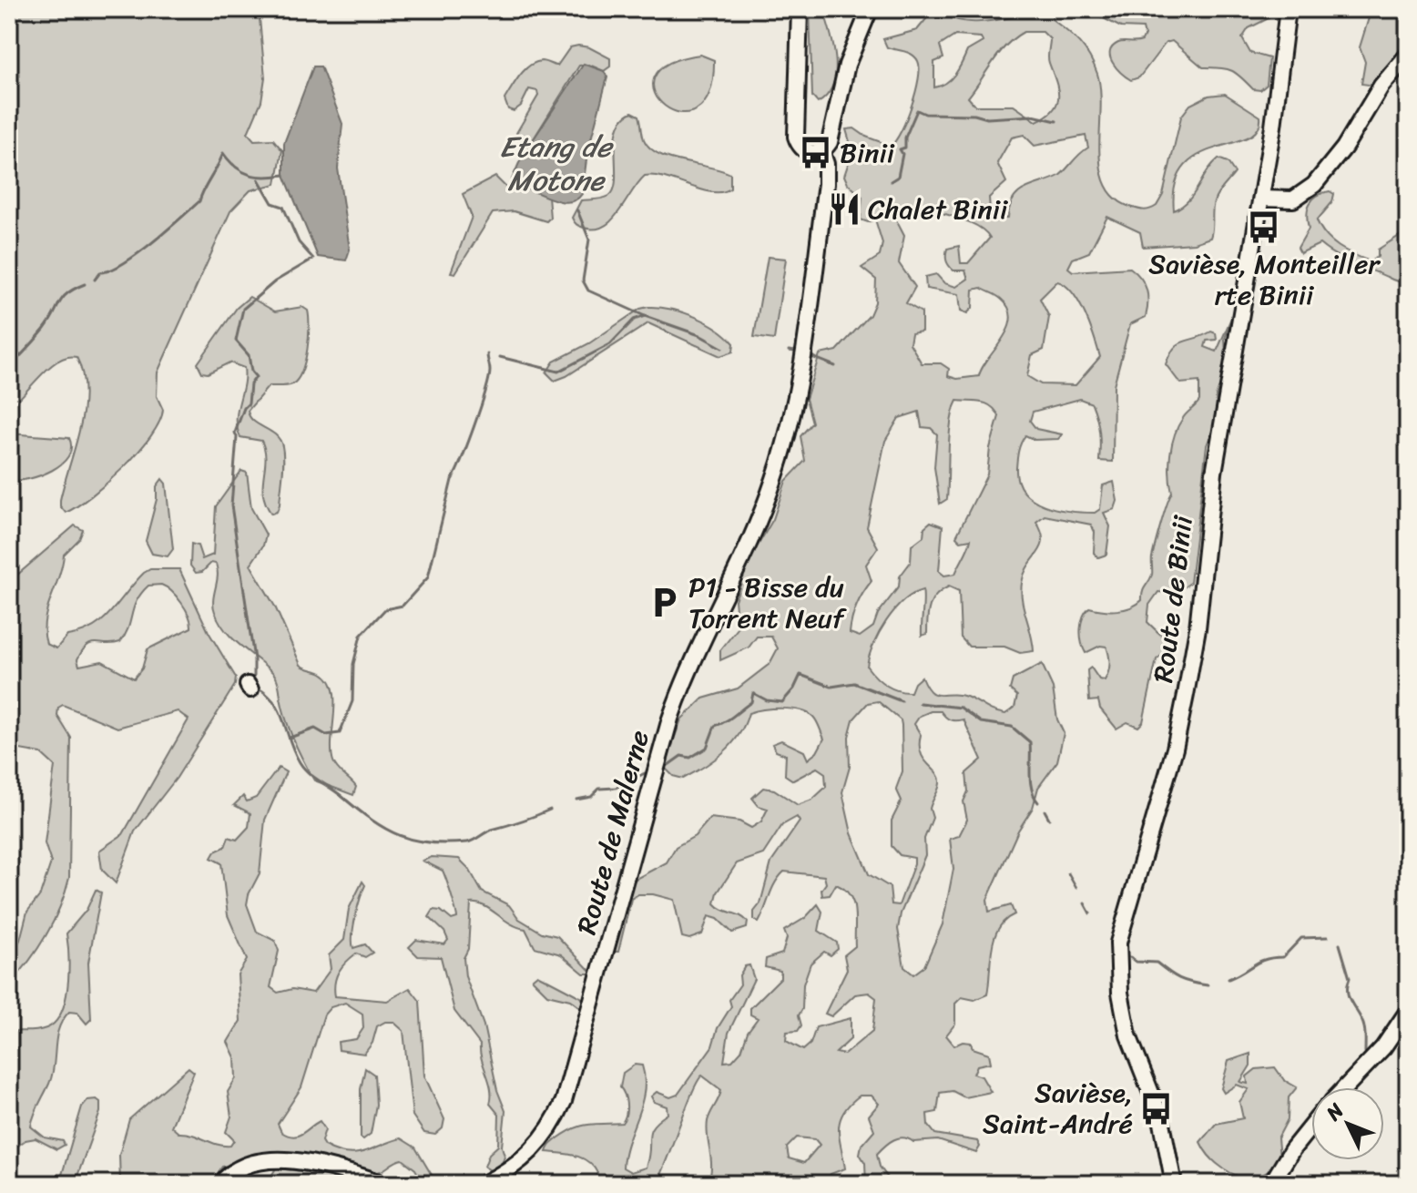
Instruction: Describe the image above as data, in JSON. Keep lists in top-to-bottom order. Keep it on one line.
{"streets":{"street":["Route de Binii","Route de Malerne"]},"water":["Etang de Motone"],"places":{"bus stop":["Binii","Savièse, Monteiller rte Binii","Savièse, Saint-André"],"restaurant":["Chalet Binii"],"parking":["P1 - Bisse du Torrent Neuf"]},"north":"top left"}
